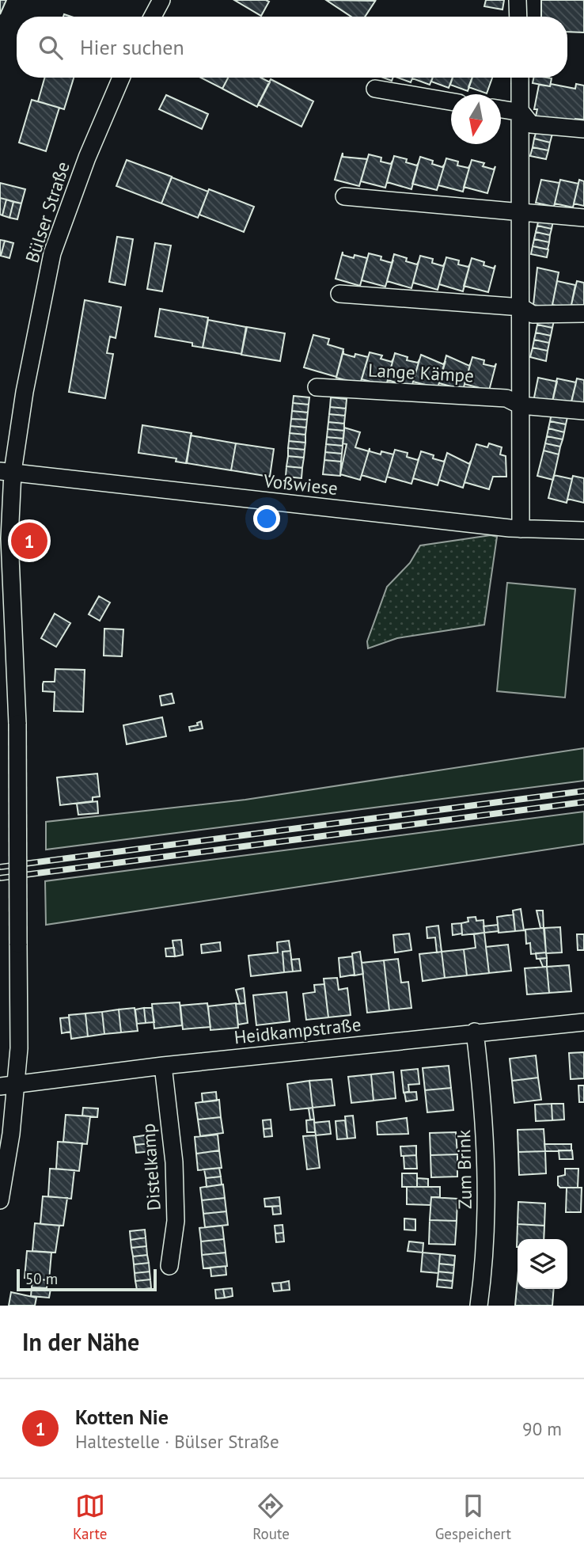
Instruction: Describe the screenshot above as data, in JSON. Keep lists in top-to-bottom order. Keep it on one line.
{"streets":{"street":["Bülser Straße","Lange Kämpe","Voßwiese","Heidkampstraße","Distelkamp","Zum Brink"]},"crossings":[["Bülser Straße","Voßwiese"],["Bülser Straße","Heidkampstraße"],["Heidkampstraße","Distelkamp"],["Heidkampstraße","Zum Brink"]],"scale_bar":"50 m","north":"bottom","page":{"search":"Hier suchen","pins":"1","scale":"50 m","heading":"In der Nähe","list":[{"mark":"1","name":"Kotten Nie","note":"Haltestelle · Bülser Straße","value":"90 m"}],"nav":["Karte","Route","Gespeichert"]}}
